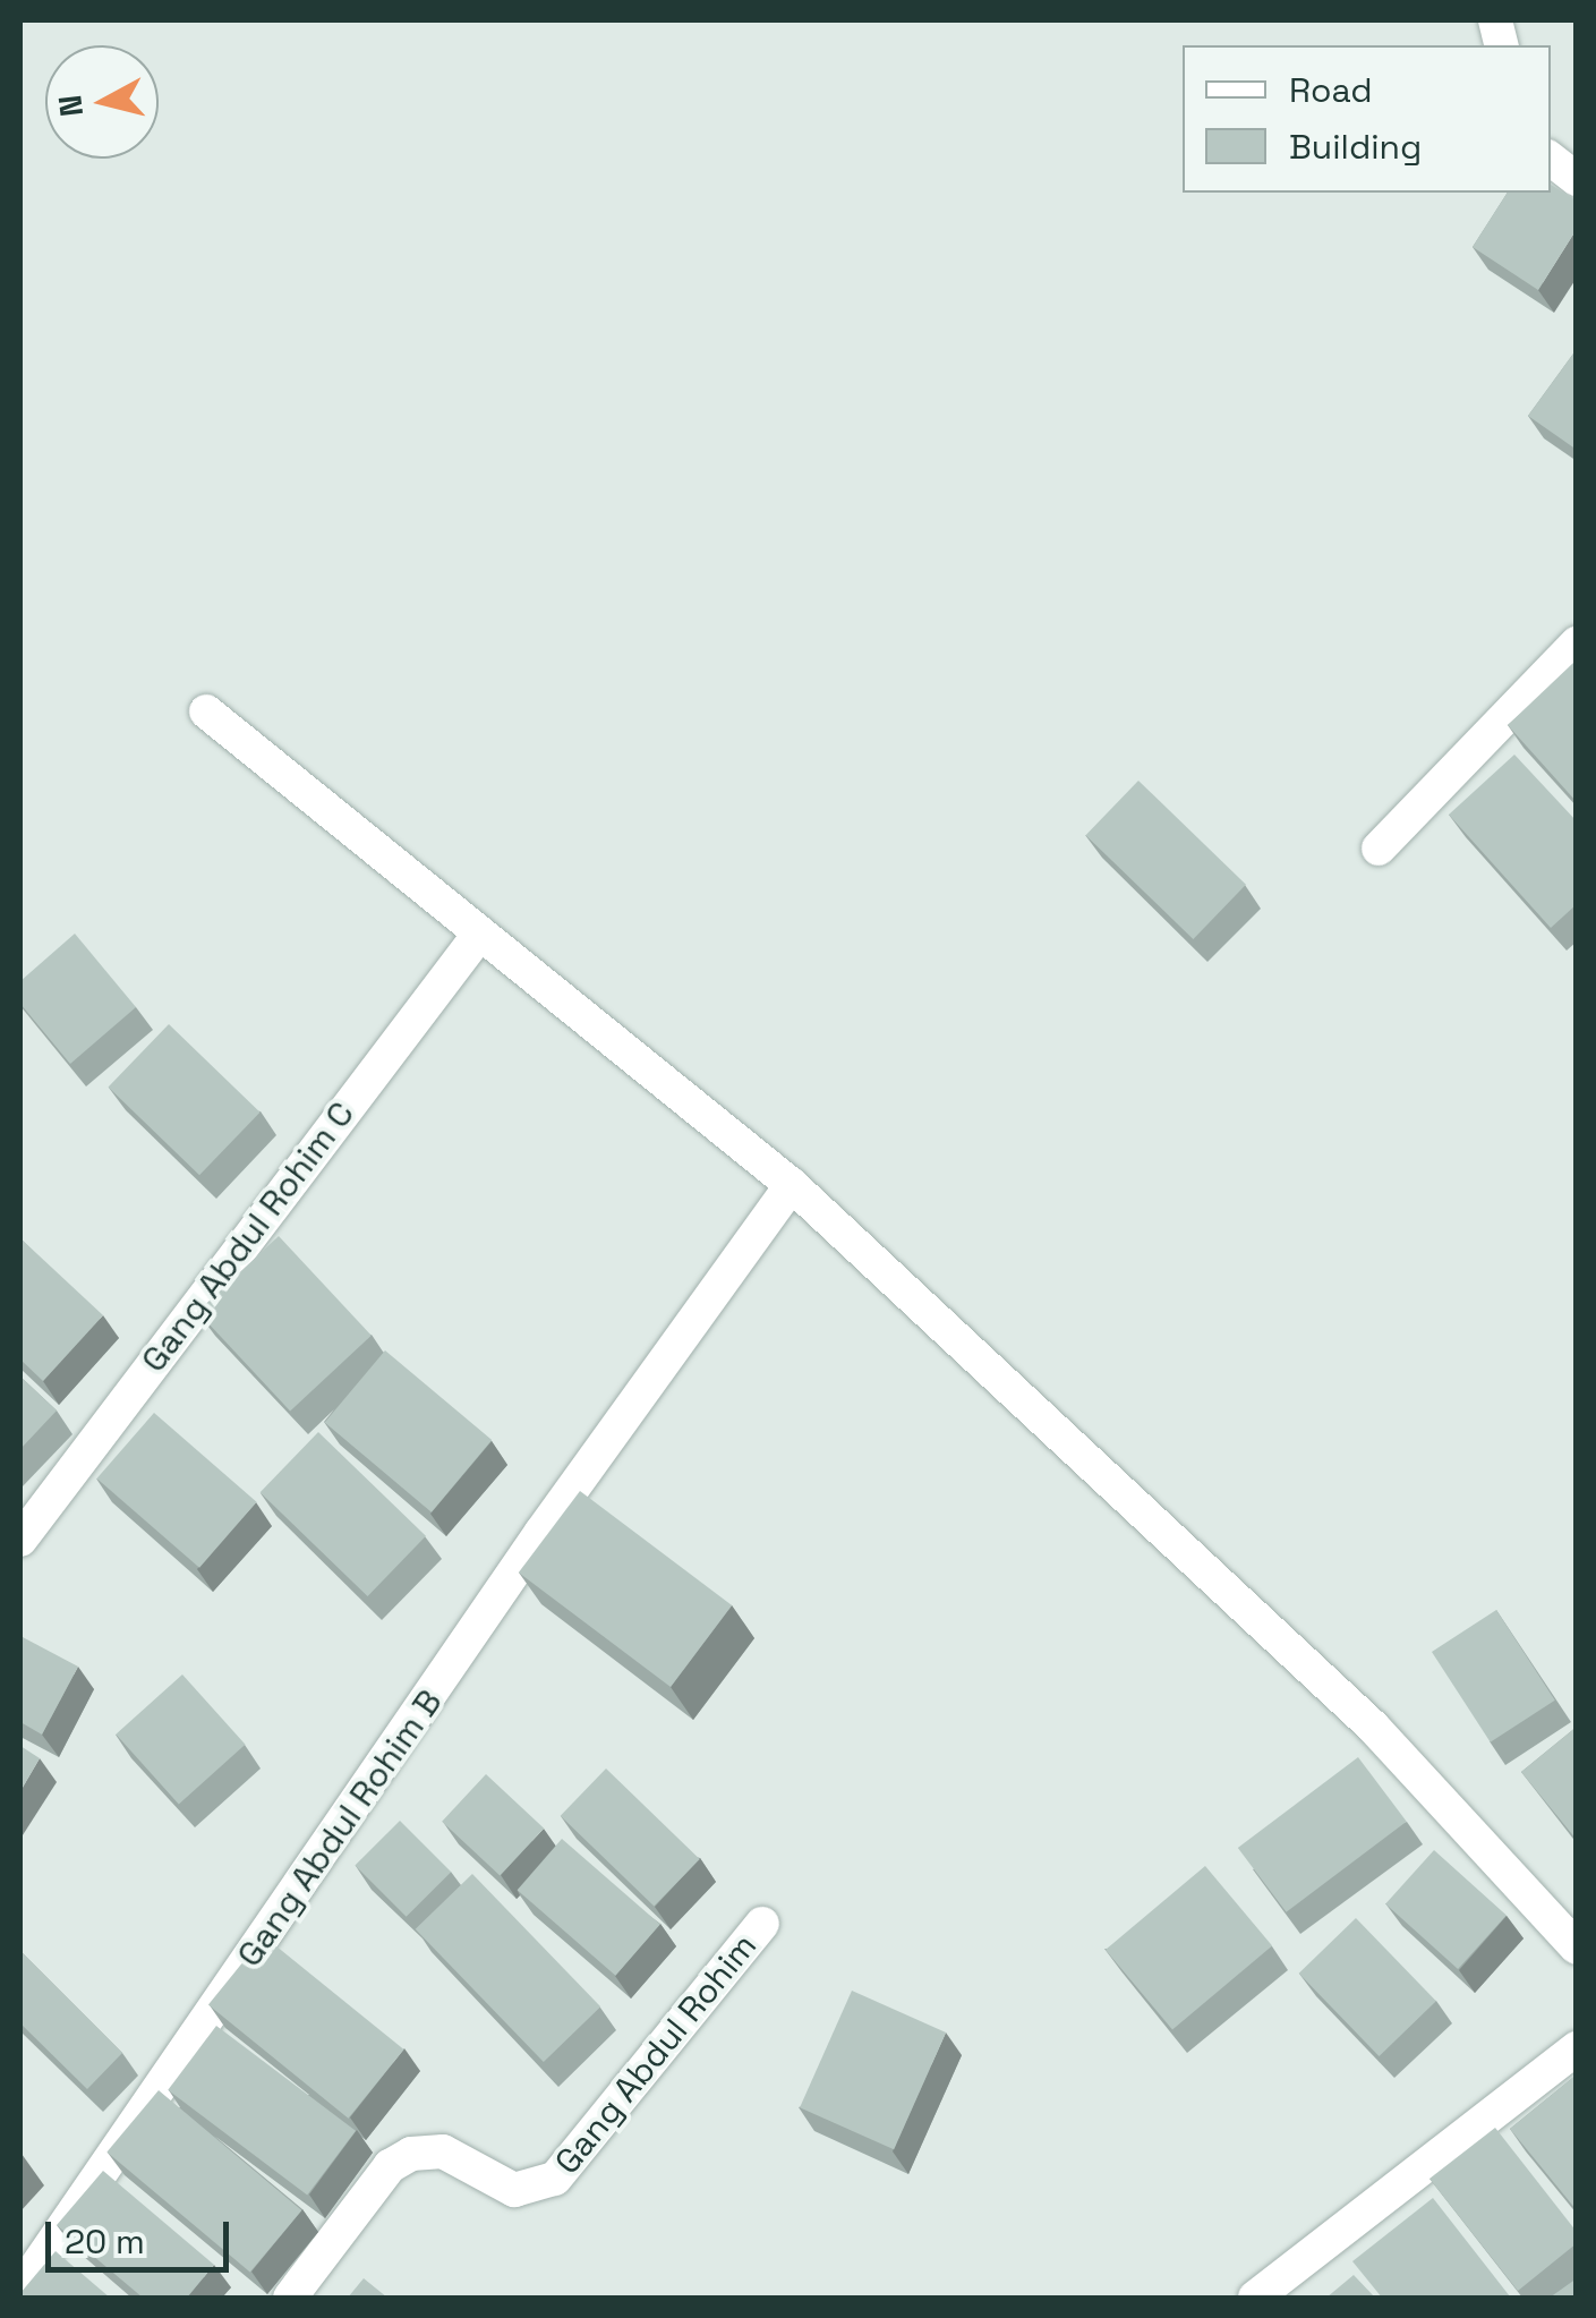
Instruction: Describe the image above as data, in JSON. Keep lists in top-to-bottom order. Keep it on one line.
{"streets":{"street":["Gang Abdul Rohim C","Gang Abdul Rohim B","Gang Abdul Rohim"]},"legend":["Road","Building"],"scale_bar":"20 m","north":"left"}
